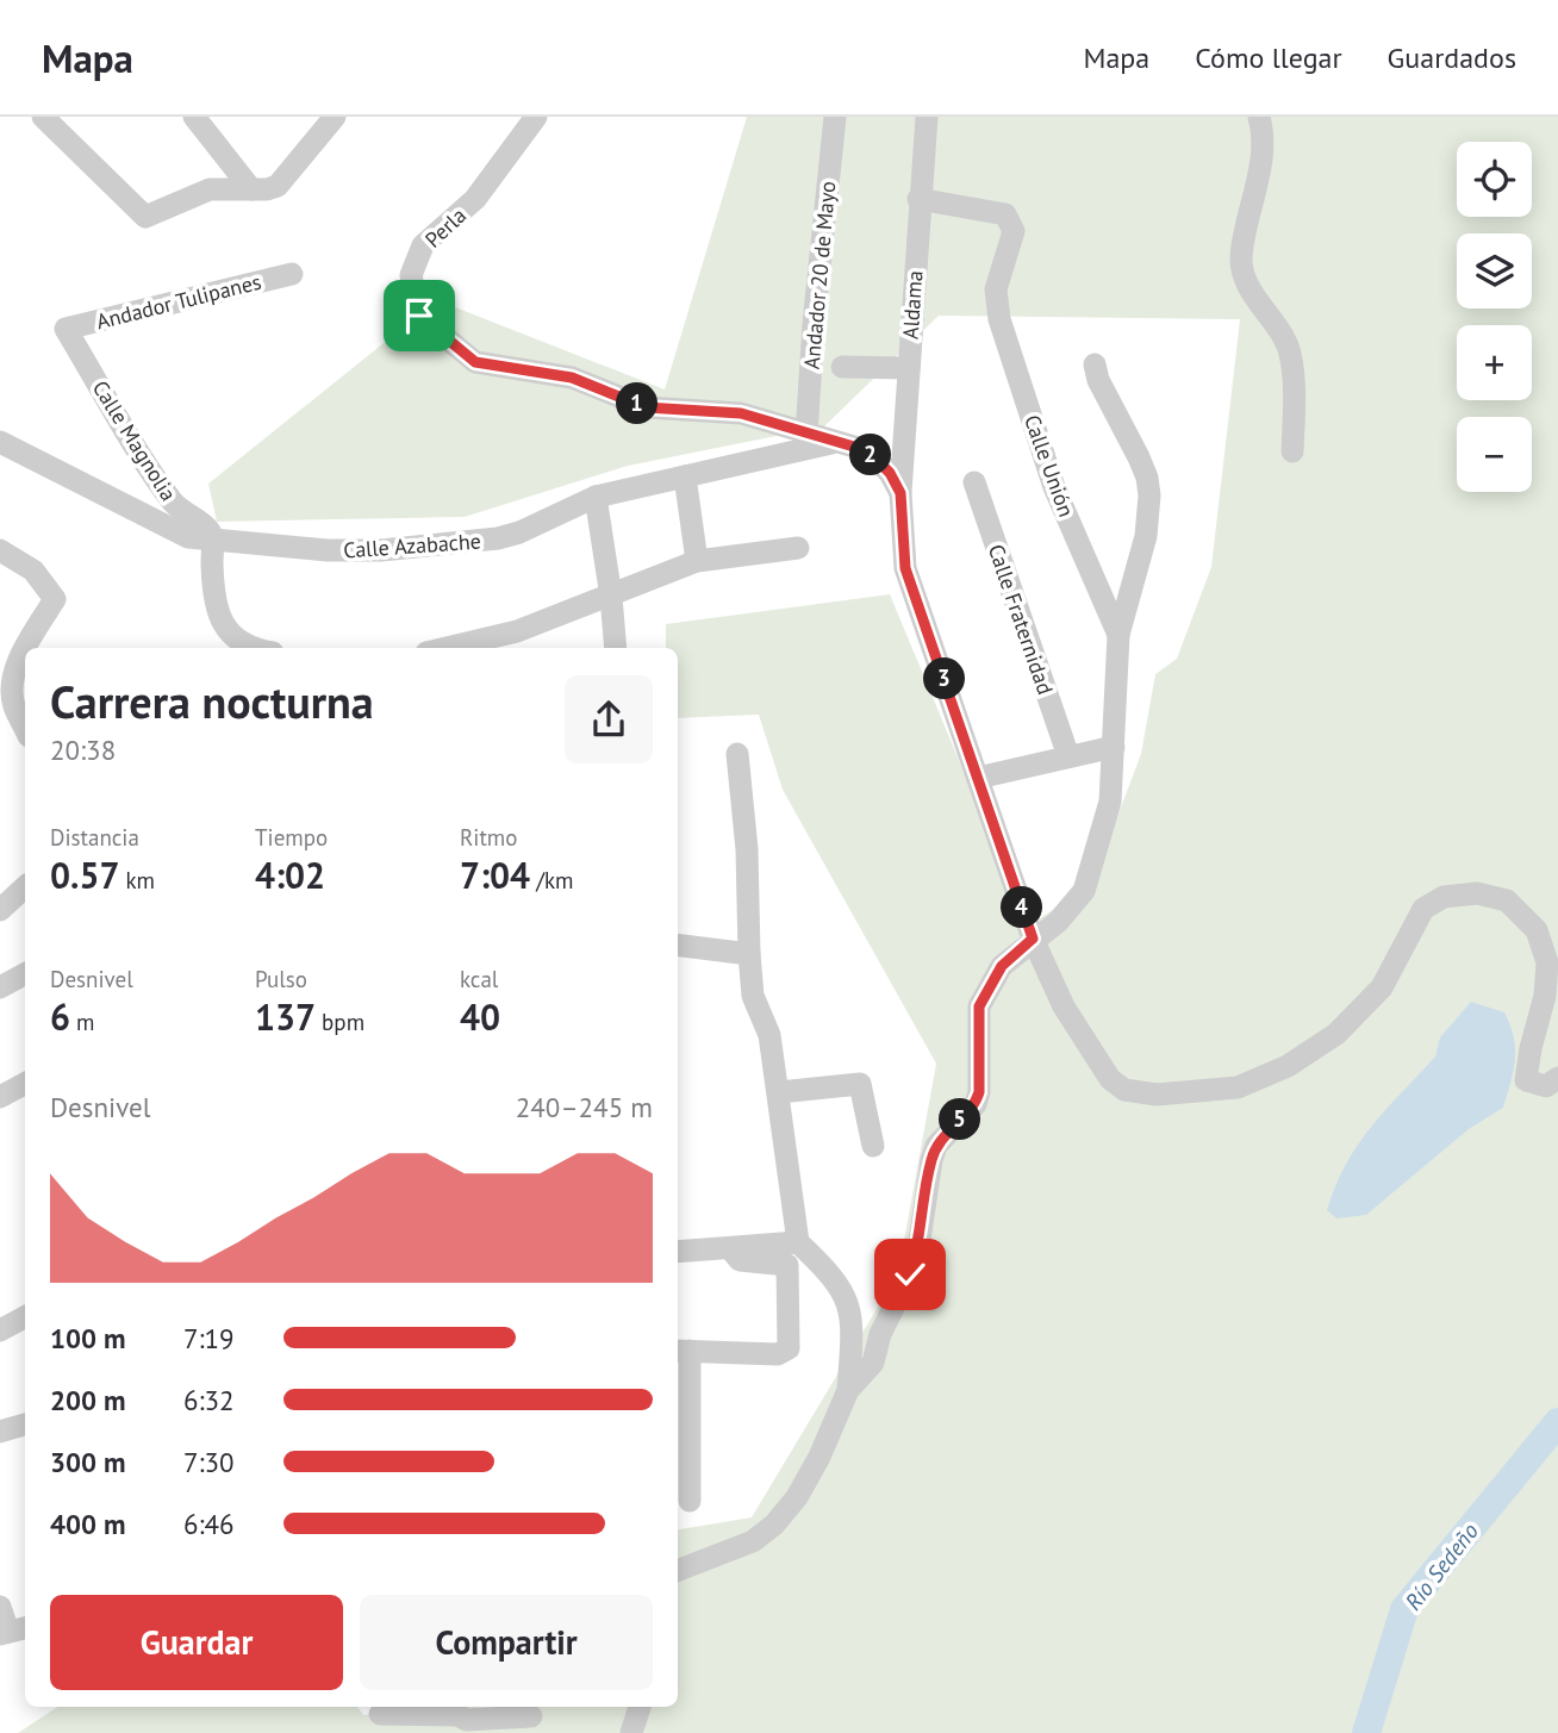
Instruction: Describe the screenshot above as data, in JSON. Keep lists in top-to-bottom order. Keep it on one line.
{"streets":{"street":["Perla","Andador 20 de Mayo","Andador Tulipanes","Aldama","Calle Magnolia","Calle Unión","Calle Azabache","Calle Fraternidad"]},"crossings":[["Perla","Andador 20 de Mayo"],["Perla","Aldama"],["Perla","Calle Azabache"],["Andador Tulipanes","Calle Magnolia"],["Aldama","Calle Unión"],["Calle Magnolia","Calle Azabache"]],"water":["Río Sedeño"],"page":{"header":"Mapa","nav":["Mapa","Cómo llegar","Guardados"],"map_buttons":["+","−"],"pins":["1","2","3","4","5"],"heading":["Carrera nocturna","20:38"],"stats":[["Distancia","0.57 km"],["Tiempo","4:02"],["Ritmo","7:04 /km"],["Desnivel","6 m"],["Pulso","137 bpm"],["kcal","40"]],"chart":["Desnivel","240–245 m"],"list":[{"name":"100 m","note":"7:19"},{"name":"200 m","note":"6:32"},{"name":"300 m","note":"7:30"},{"name":"400 m","note":"6:46"}],"buttons":["Guardar","Compartir"]}}
